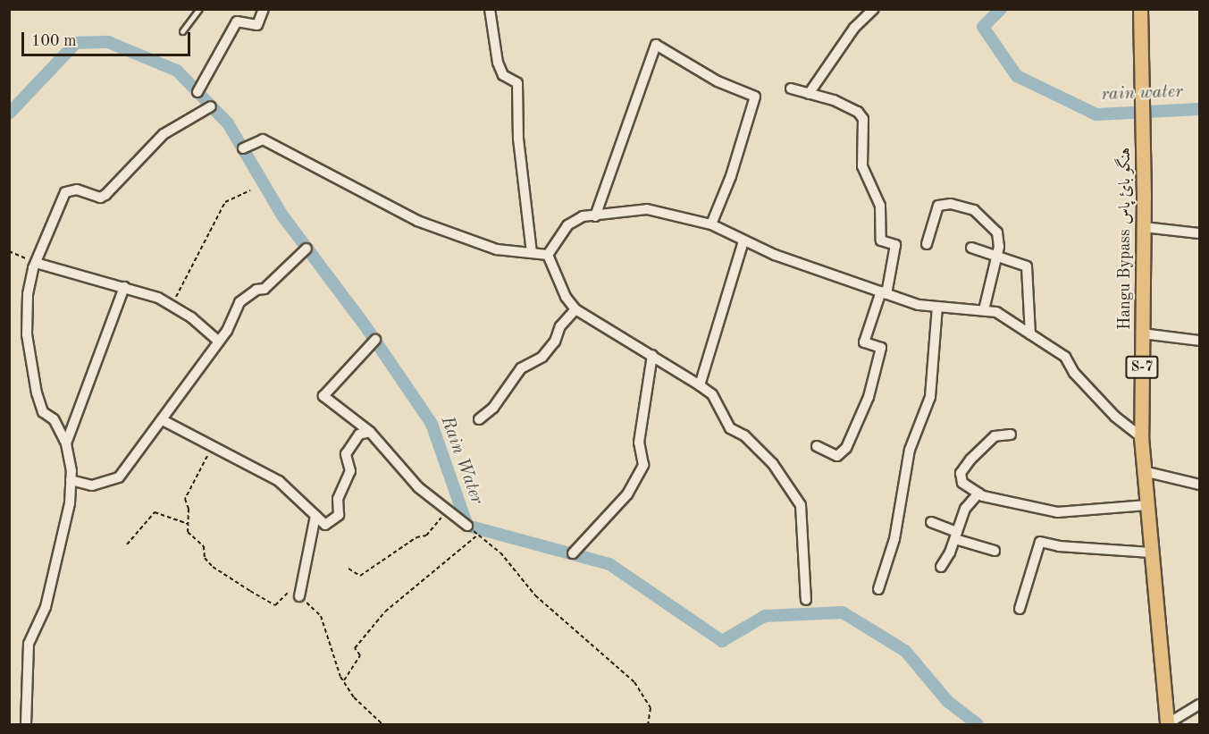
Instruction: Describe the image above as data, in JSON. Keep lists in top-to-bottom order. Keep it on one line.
{"streets":{"main road":["Hangu Bypass ہنگو بائ پاس","S-7"]},"water":["rain water","Rain Water"],"scale_bar":"100 m"}
